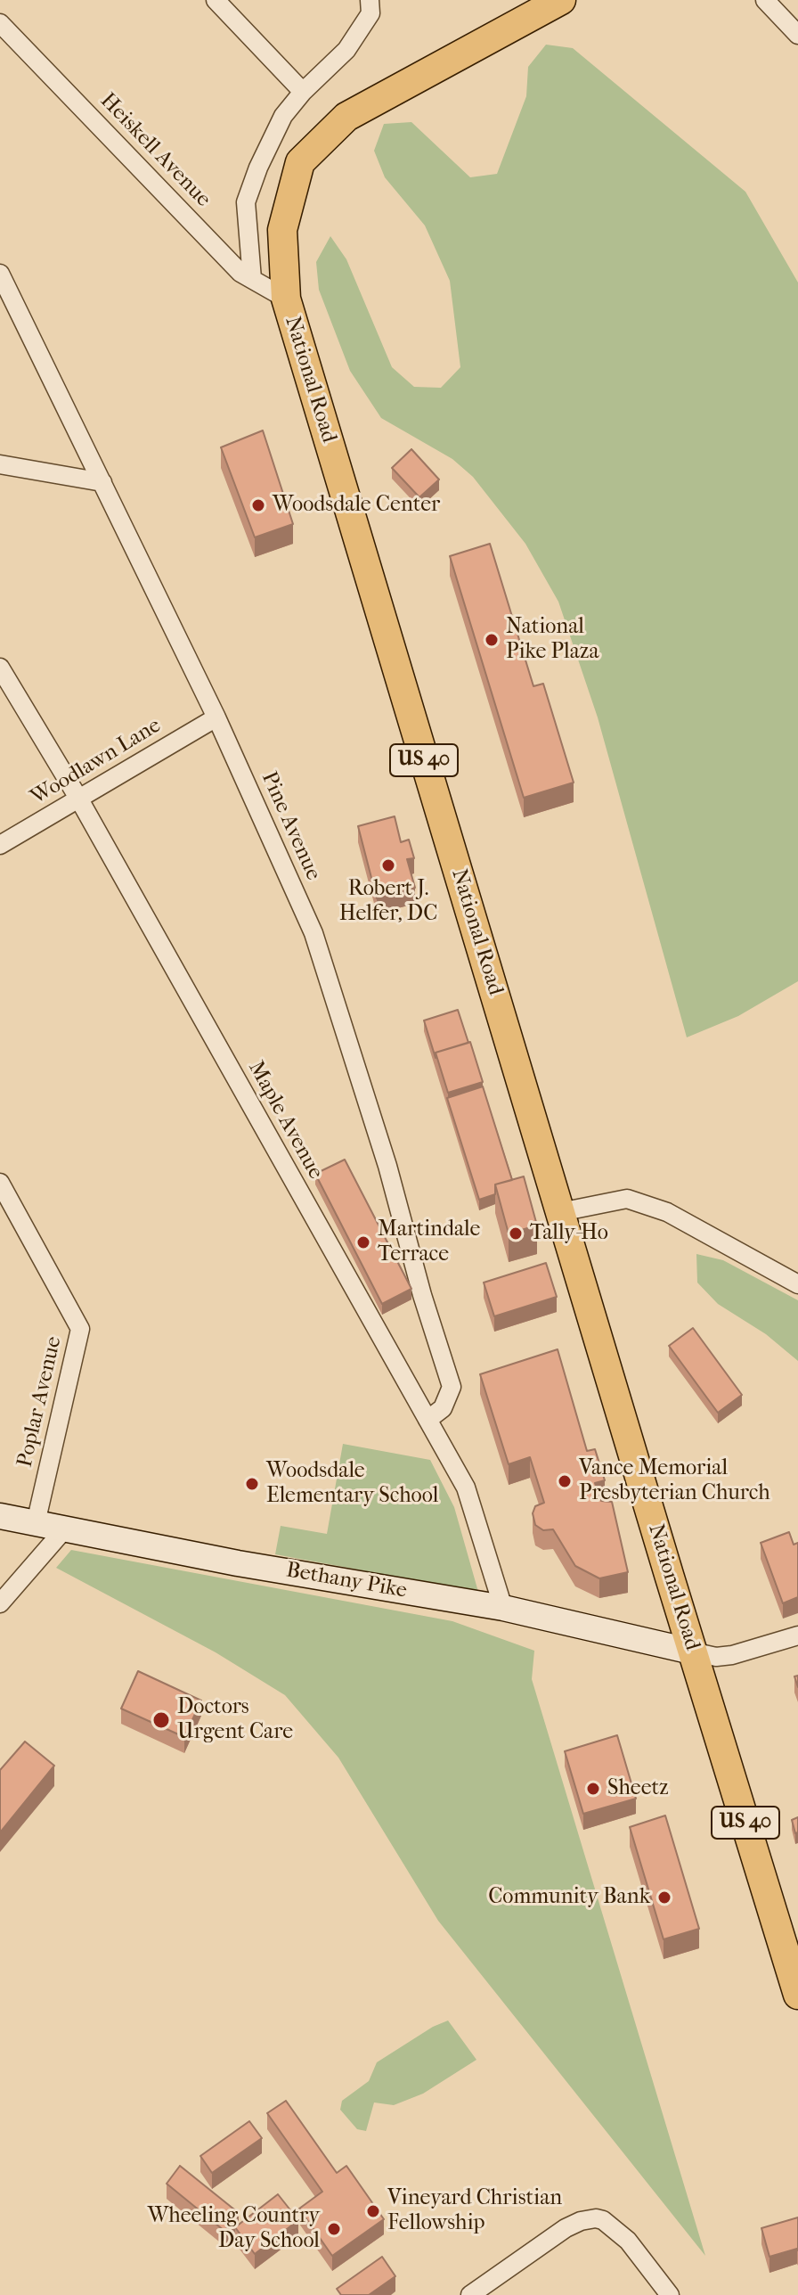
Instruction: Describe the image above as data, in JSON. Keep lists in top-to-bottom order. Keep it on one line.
{"streets":{"main road":["National Road","US 40","Bethany Pike"],"street":["Heiskell Avenue","Woodlawn Lane","Pine Avenue","Maple Avenue","Poplar Avenue"]},"crossings":[["Heiskell Avenue","National Road"],["National Road","Bethany Pike"],["Woodlawn Lane","Pine Avenue"],["Woodlawn Lane","Maple Avenue"],["Pine Avenue","Maple Avenue"],["Maple Avenue","Bethany Pike"],["Poplar Avenue","Bethany Pike"]],"places":["Woodsdale Center","National Pike Plaza","Robert J. Helfer, DC","Tally-Ho","Martindale Terrace","Vance Memorial Presbyterian Church","Woodsdale Elementary School","Doctors Urgent Care","Sheetz","Community Bank","Vineyard Christian Fellowship","Wheeling Country Day School"]}
